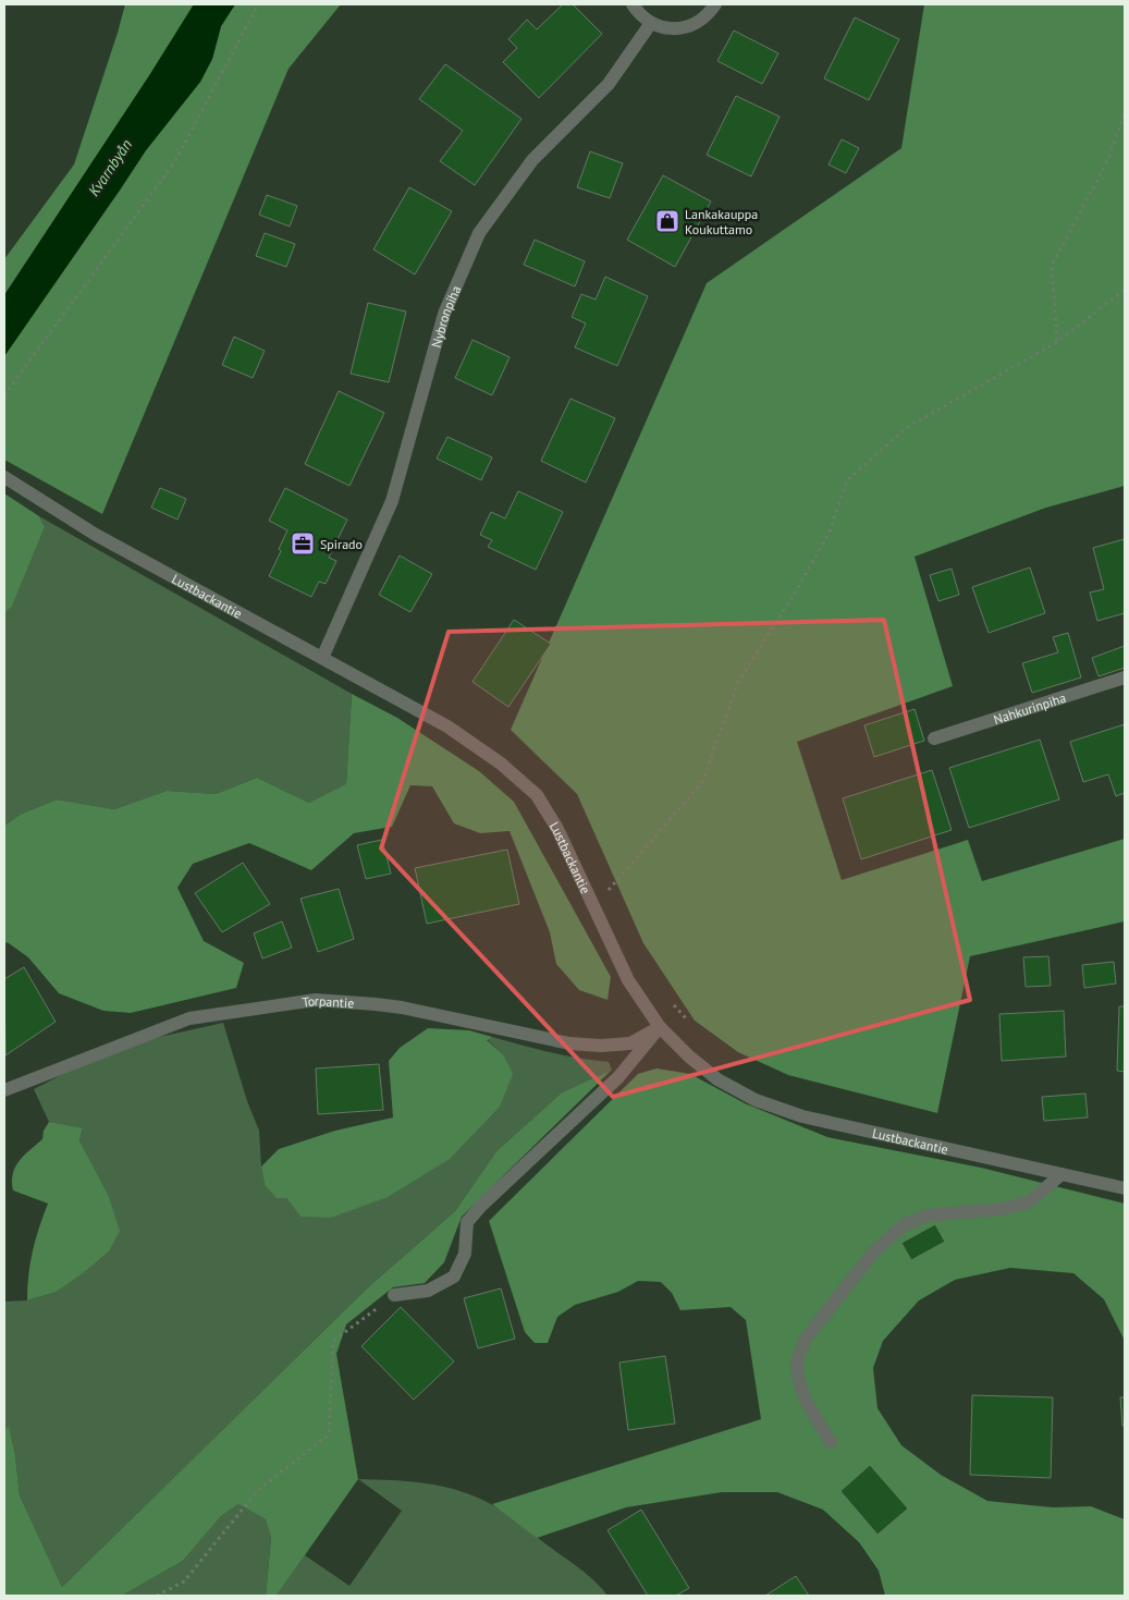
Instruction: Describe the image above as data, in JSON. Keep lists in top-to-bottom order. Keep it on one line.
{"streets":{"street":["Nybronpiha","Lustbackantie","Nahkurinpiha","Torpantie"]},"crossings":[["Nybronpiha","Lustbackantie"],["Lustbackantie","Torpantie"]],"water":["Kvarnbyån"],"places":{"shop":["Lankakauppa Koukuttamo"],"office":["Spirado"]}}
